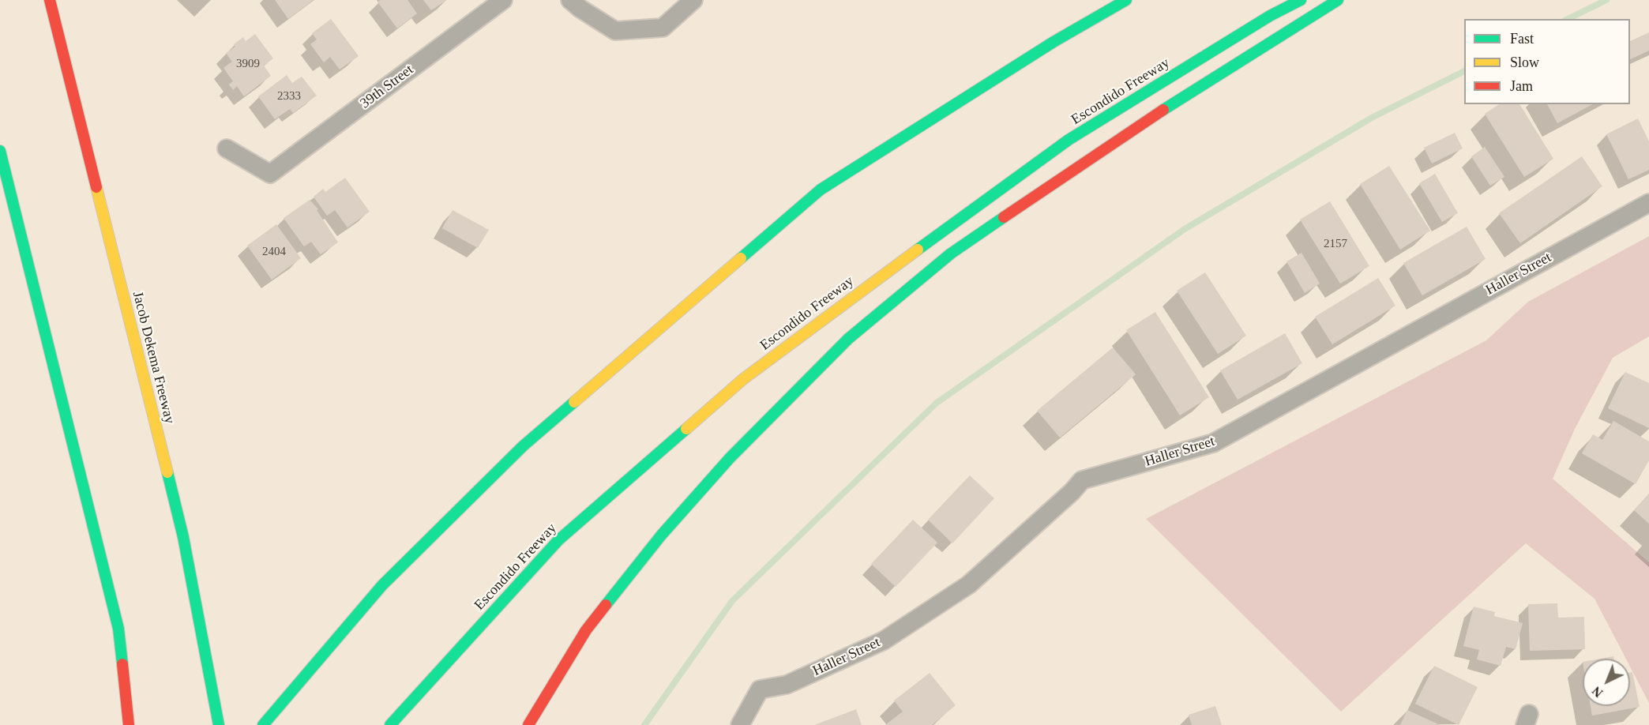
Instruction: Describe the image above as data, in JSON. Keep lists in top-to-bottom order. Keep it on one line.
{"streets":{"highway":["Escondido Freeway","Jacob Dekema Freeway"],"street":["39th Street","Haller Street"]},"house_numbers":["3909","2333","2157","2404"],"legend":["Fast","Slow","Jam"],"north":"bottom left"}
